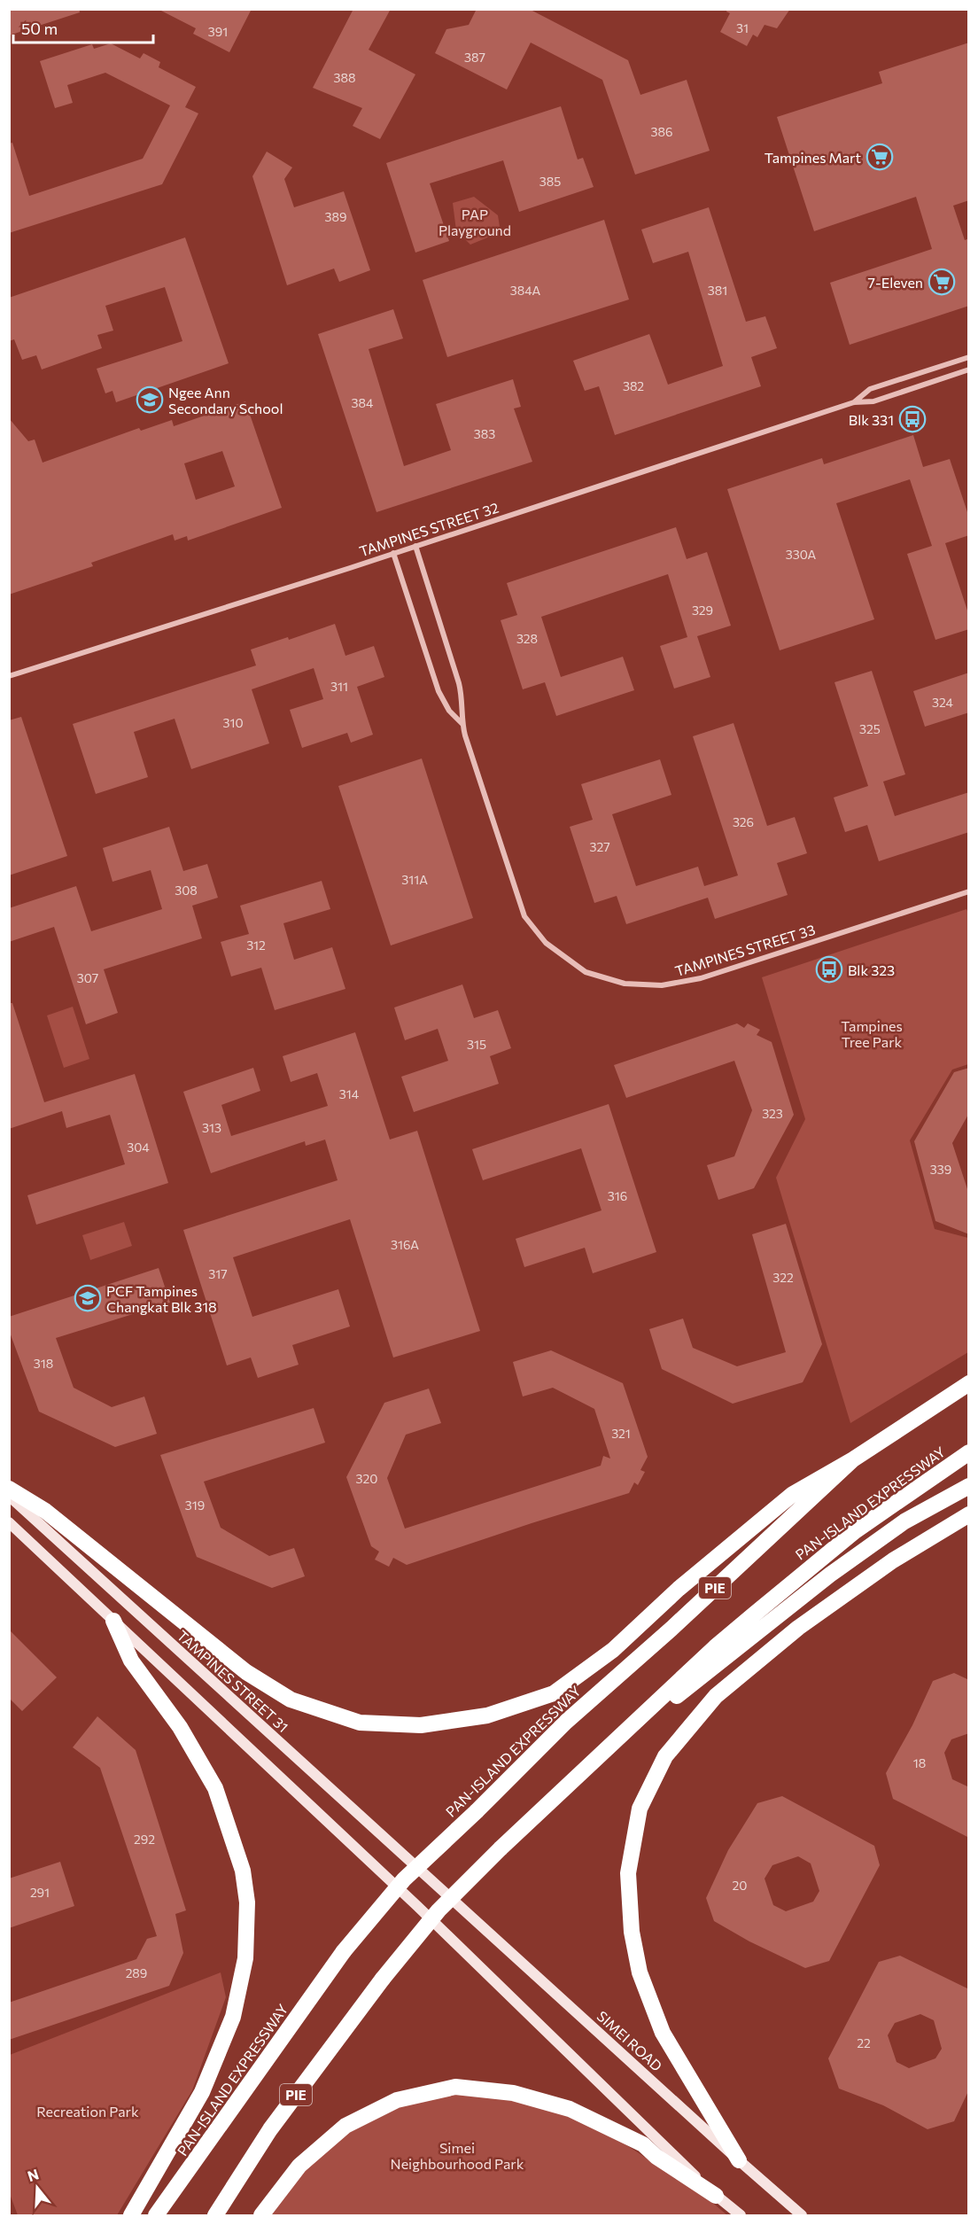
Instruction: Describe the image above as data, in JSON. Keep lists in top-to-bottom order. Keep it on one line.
{"streets":{"highway":["PAN-ISLAND EXPRESSWAY","PIE"],"main road":["TAMPINES STREET 31","SIMEI ROAD"],"street":["TAMPINES STREET 32","TAMPINES STREET 33"]},"crossings":[["TAMPINES STREET 32","TAMPINES STREET 33"],["TAMPINES STREET 31","SIMEI ROAD"]],"parks":["PAP Playground","Tampines Tree Park","Recreation Park","Simei Neighbourhood Park"],"places":{"supermarket":["Tampines Mart","7-Eleven"],"school or university":["Ngee Ann Secondary School","PCF Tampines Changkat Blk 318"],"bus stop":["Blk 331","Blk 323"]},"house_numbers":["31","391","387","388","386","385","389","384A","381","382","384","383","330A","329","328","311","324","310","325","326","327","311A","308","312","307","315","314","323","313","304","339","316","316A","317","322","318","321","320","319","18","292","20","291","289","22"],"scale_bar":"50 m","north":"top"}
